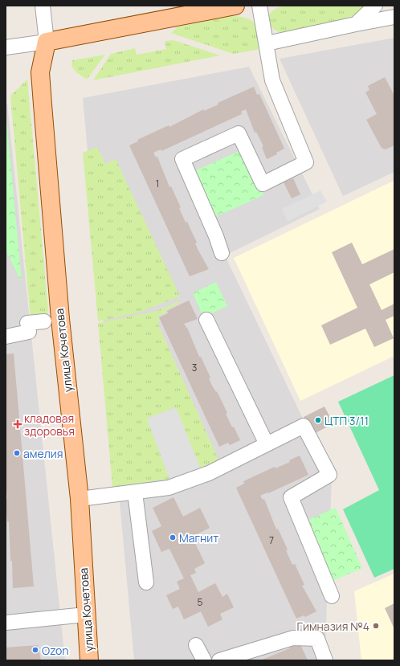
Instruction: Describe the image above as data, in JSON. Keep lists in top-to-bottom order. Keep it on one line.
{"streets":{"main road":["улица Кочетова"]},"places":{"other":["ЦТП 3/11","амелия","Магнит","Гимназия №4","Ozon"],"health":["кладовая здоровья"]},"house_numbers":["1","3","7","5"]}
